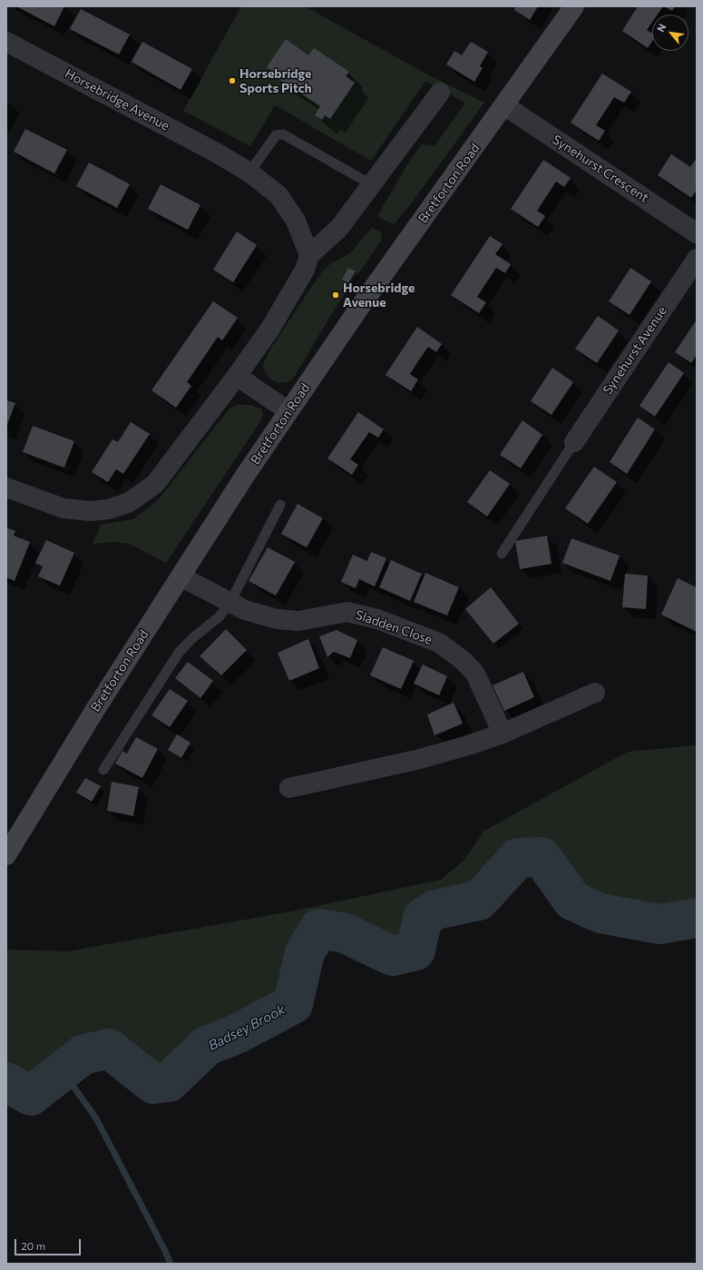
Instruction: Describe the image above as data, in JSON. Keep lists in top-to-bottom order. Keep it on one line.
{"streets":{"main road":["Bretforton Road"],"street":["Horsebridge Avenue","Synehurst Crescent","Synehurst Avenue","Sladden Close"]},"crossings":[["Synehurst Crescent","Bretforton Road"],["Bretforton Road","Sladden Close"]],"water":["Badsey Brook"],"places":["Horsebridge Sports Pitch","Horsebridge Avenue"],"scale_bar":"20 m","north":"top left"}
